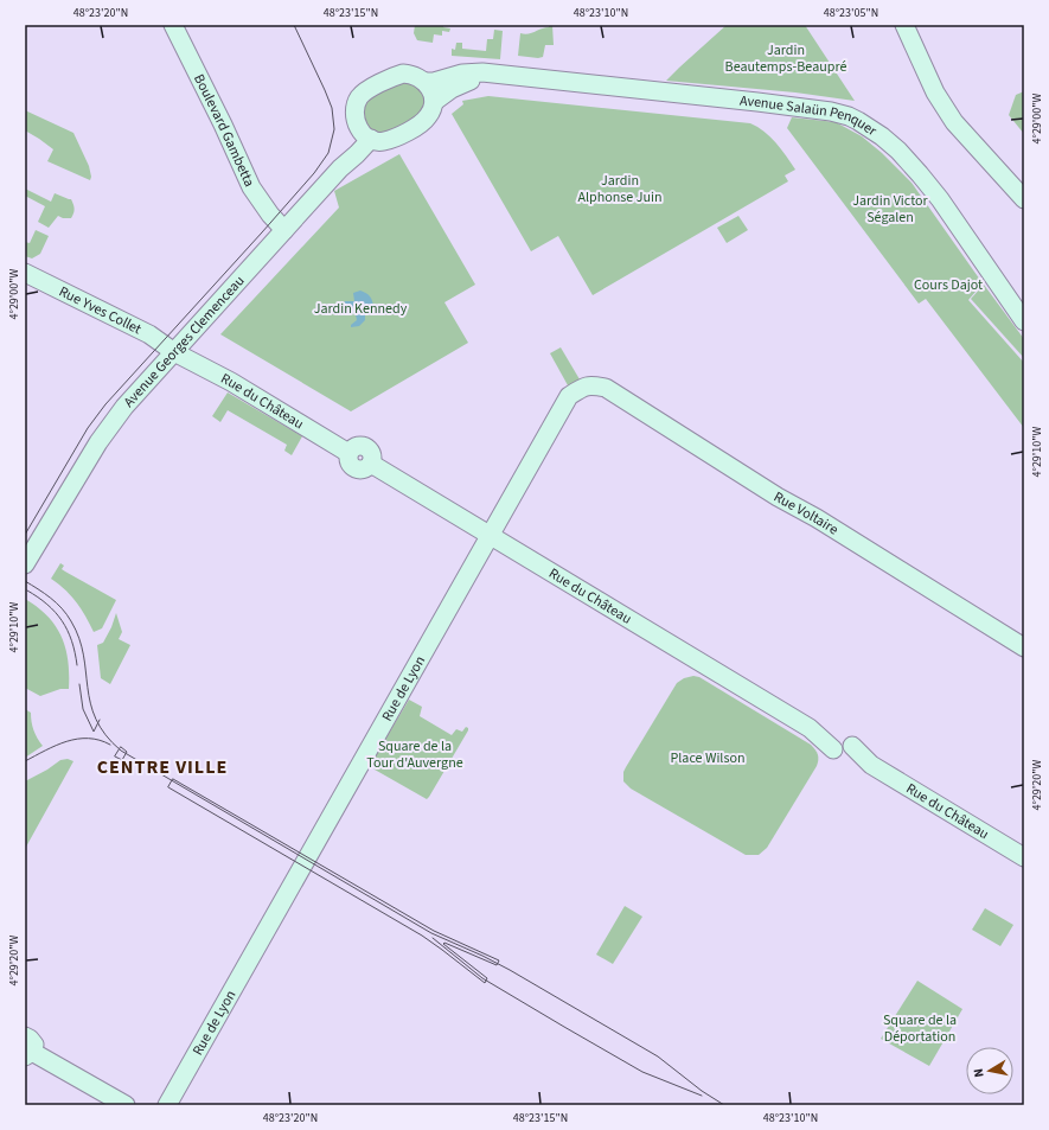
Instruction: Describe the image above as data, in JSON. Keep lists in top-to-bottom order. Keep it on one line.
{"streets":{"main road":["Avenue Salaün Penquer","Boulevard Gambetta","Rue Yves Collet","Avenue Georges Clemenceau","Rue du Château","Rue Voltaire","Rue de Lyon"]},"crossings":[["Avenue Salaün Penquer","Avenue Georges Clemenceau"],["Boulevard Gambetta","Avenue Georges Clemenceau"],["Rue Yves Collet","Avenue Georges Clemenceau"],["Rue Yves Collet","Rue du Château"],["Avenue Georges Clemenceau","Rue du Château"],["Rue du Château","Rue de Lyon"],["Rue Voltaire","Rue de Lyon"]],"districts":["CENTRE VILLE"],"parks":["Jardin Beautemps-Beaupré","Jardin Alphonse Juin","Jardin Victor Ségalen","Cours Dajot","Jardin Kennedy","Square de la Tour d'Auvergne","Place Wilson","Square de la Déportation"],"north":"left","coordinates":["48°23'20\"N","48°23'15\"N","48°23'10\"N","48°23'05\"N","4°29'00\"W","4°29'10\"W","4°29'20\"W"]}
